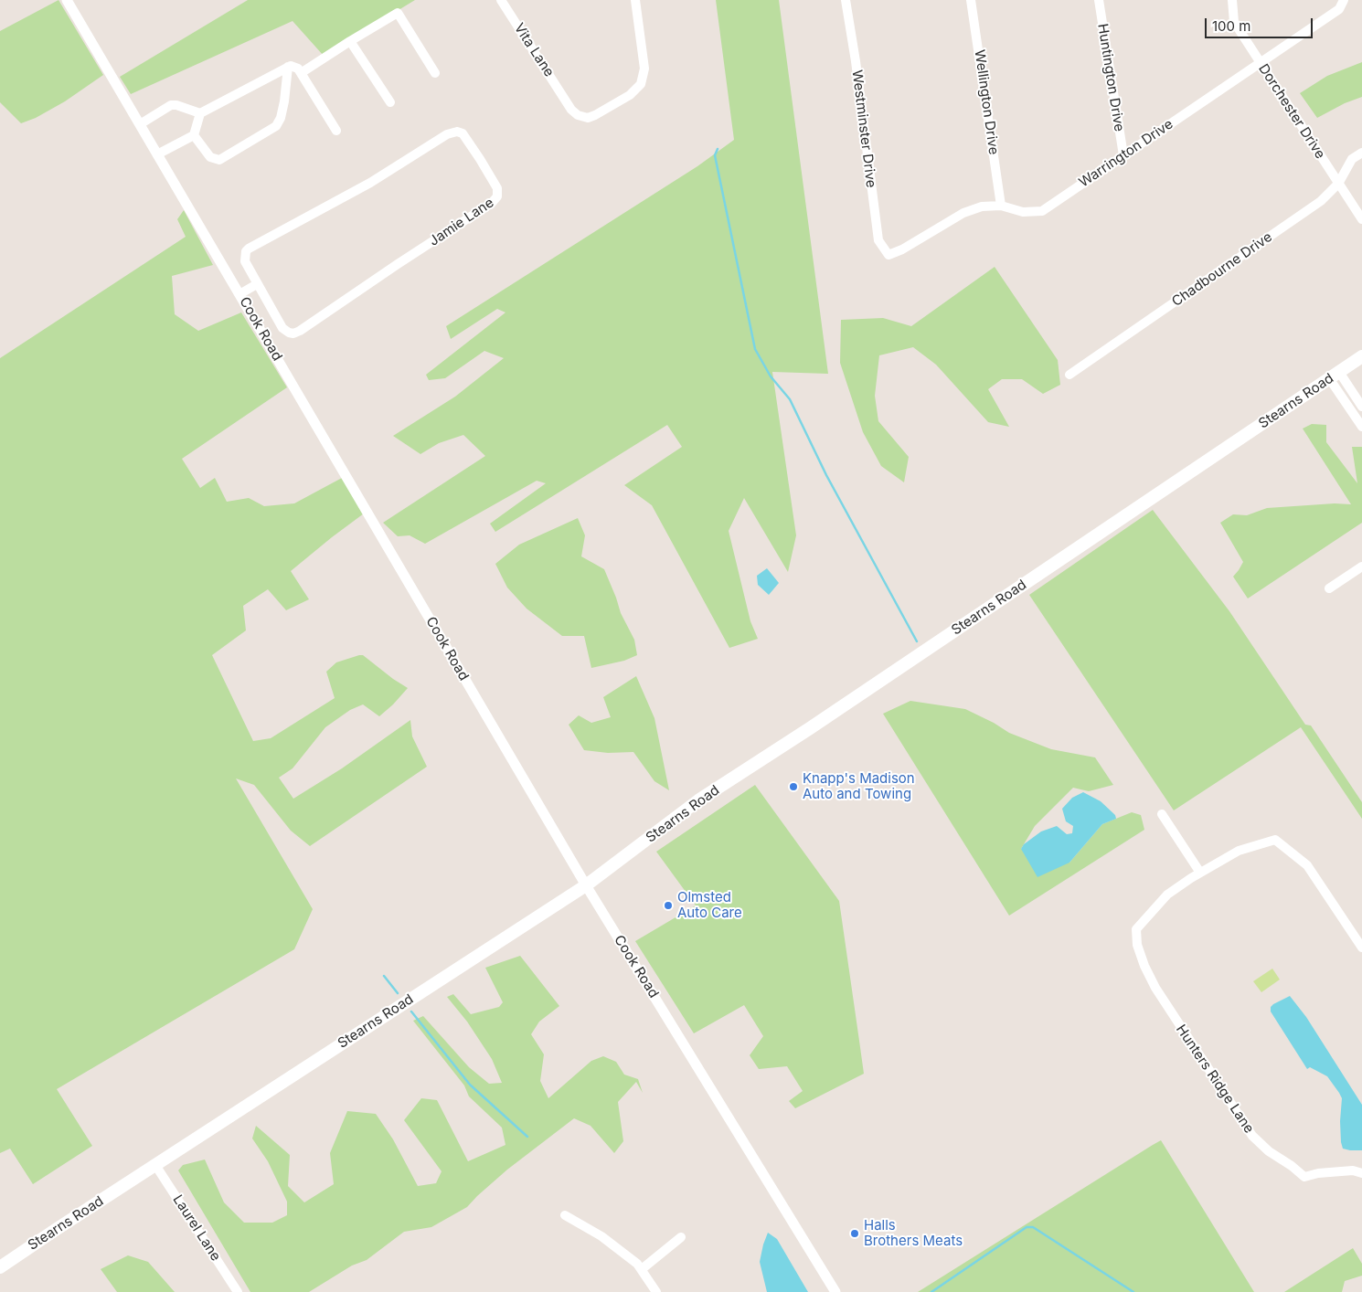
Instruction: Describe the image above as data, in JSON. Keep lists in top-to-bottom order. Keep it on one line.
{"streets":{"main road":["Stearns Road"],"street":["Vita Lane","Huntington Drive","Wellington Drive","Dorchester Drive","Westminster Drive","Warrington Drive","Jamie Lane","Chadbourne Drive","Cook Road","Hunters Ridge Lane","Laurel Lane"]},"crossings":[["Huntington Drive","Warrington Drive"],["Wellington Drive","Warrington Drive"],["Dorchester Drive","Warrington Drive"],["Dorchester Drive","Chadbourne Drive"],["Westminster Drive","Warrington Drive"],["Cook Road","Stearns Road"],["Stearns Road","Laurel Lane"]],"places":["Knapp's Madison Auto and Towing","Olmsted Auto Care","Halls Brothers Meats"],"scale_bar":"100 m"}
